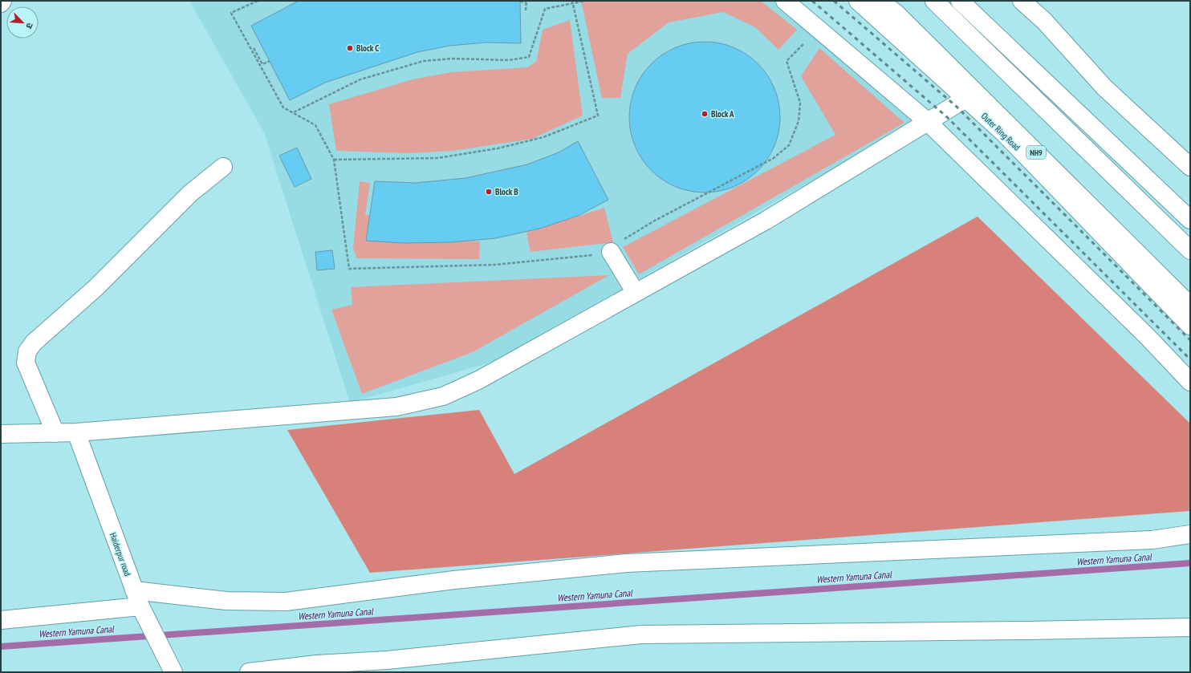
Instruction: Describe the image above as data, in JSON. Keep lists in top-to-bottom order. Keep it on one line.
{"streets":{"main road":["Outer Ring Road","NH9","Haiderpur road"]},"water":["Western Yamuna Canal"],"places":["Block C","Block A","Block B"],"north":"bottom right"}
